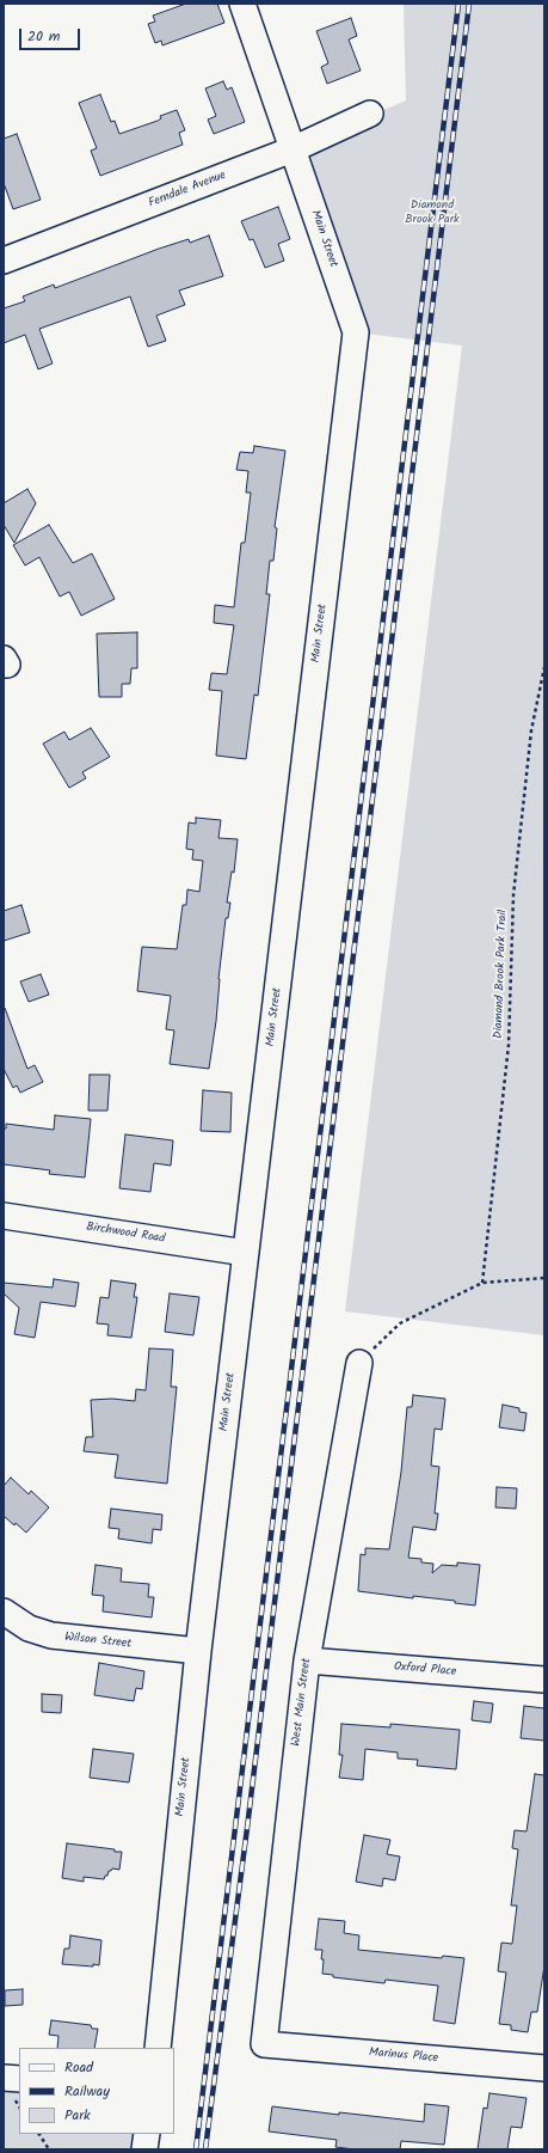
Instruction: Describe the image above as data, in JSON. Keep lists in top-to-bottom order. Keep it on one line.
{"streets":{"street":["Ferndale Avenue","Main Street","Birchwood Road","Wilson Street","Oxford Place","West Main Street","Marinus Place"],"path":["Diamond Brook Park Trail"]},"crossings":[["Ferndale Avenue","Main Street"],["Main Street","Birchwood Road"],["Main Street","Wilson Street"],["Oxford Place","West Main Street"],["West Main Street","Marinus Place"]],"parks":["Diamond Brook Park"],"legend":["Road","Railway","Park"],"scale_bar":"20 m"}
